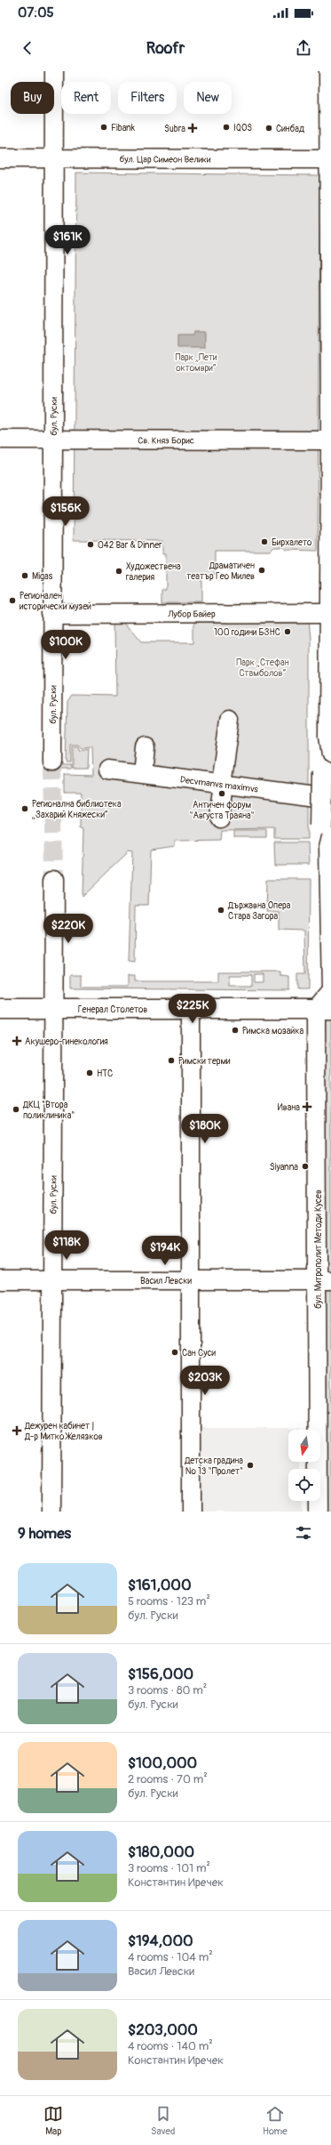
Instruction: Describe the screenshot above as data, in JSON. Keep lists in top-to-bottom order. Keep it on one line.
{"streets":{"main road":["Генерал Столетов"],"street":["бул. Цар Симеон Велики","бул. Руски","Св. Княз Борис","Лубор Байер","Decvmanvs maximvs","бул. Митрополит Методи Кусев","Васил Левски"]},"crossings":[["бул. Цар Симеон Велики","бул. Руски"],["бул. Цар Симеон Велики","бул. Митрополит Методи Кусев"],["бул. Руски","Св. Княз Борис"],["бул. Руски","Лубор Байер"],["бул. Руски","Генерал Столетов"],["бул. Руски","Васил Левски"],["Св. Княз Борис","бул. Митрополит Методи Кусев"],["Лубор Байер","бул. Митрополит Методи Кусев"],["Генерал Столетов","бул. Митрополит Методи Кусев"],["бул. Митрополит Методи Кусев","Васил Левски"]],"parks":["Парк „Пети октомври“","Парк „Стефан Стамболов“"],"places":{"other":["Fibank","IQOS","Синбад","Бирхалето","042 Bar & Dinner","Драматичен театър Гео Милев","Художествена галерия","Migas","Регионален исторически музей","100 години БЗНС","Античен форум \"Августа Траяна\"","Регионална библиотека „Захарий Княжески“","Държавна Опера Стара Загора","Римска мозайка","Римски терми","НТС","ДКЦ \"Втора поликлиника\"","Siyanna","Сан Суси","Детска градина № 13 \"Пролет\""],"health":["Subra","Акушеро-гинекология","Ивана","Дежурен кабинет | Д-р Митко Желязков"]},"north":"bottom","page":{"status":"07:05","header":"Roofr","chip":["Buy","Rent","Filters","New"],"price":["$161K","$156K","$100K","$220K","$225K","$180K","$118K","$194K","$203K"],"heading":"9 homes","list":[{"name":"$161,000","note":"5 rooms · 123 m² · бул. Руски"},{"name":"$156,000","note":"3 rooms · 80 m² · бул. Руски"},{"name":"$100,000","note":"2 rooms · 70 m² · бул. Руски"},{"name":"$180,000","note":"3 rooms · 101 m² · Константин Иречек"},{"name":"$194,000","note":"4 rooms · 104 m² · Васил Левски"},{"name":"$203,000","note":"4 rooms · 140 m² · Константин Иречек"}],"tabs":["Map","Saved","Home"]}}
